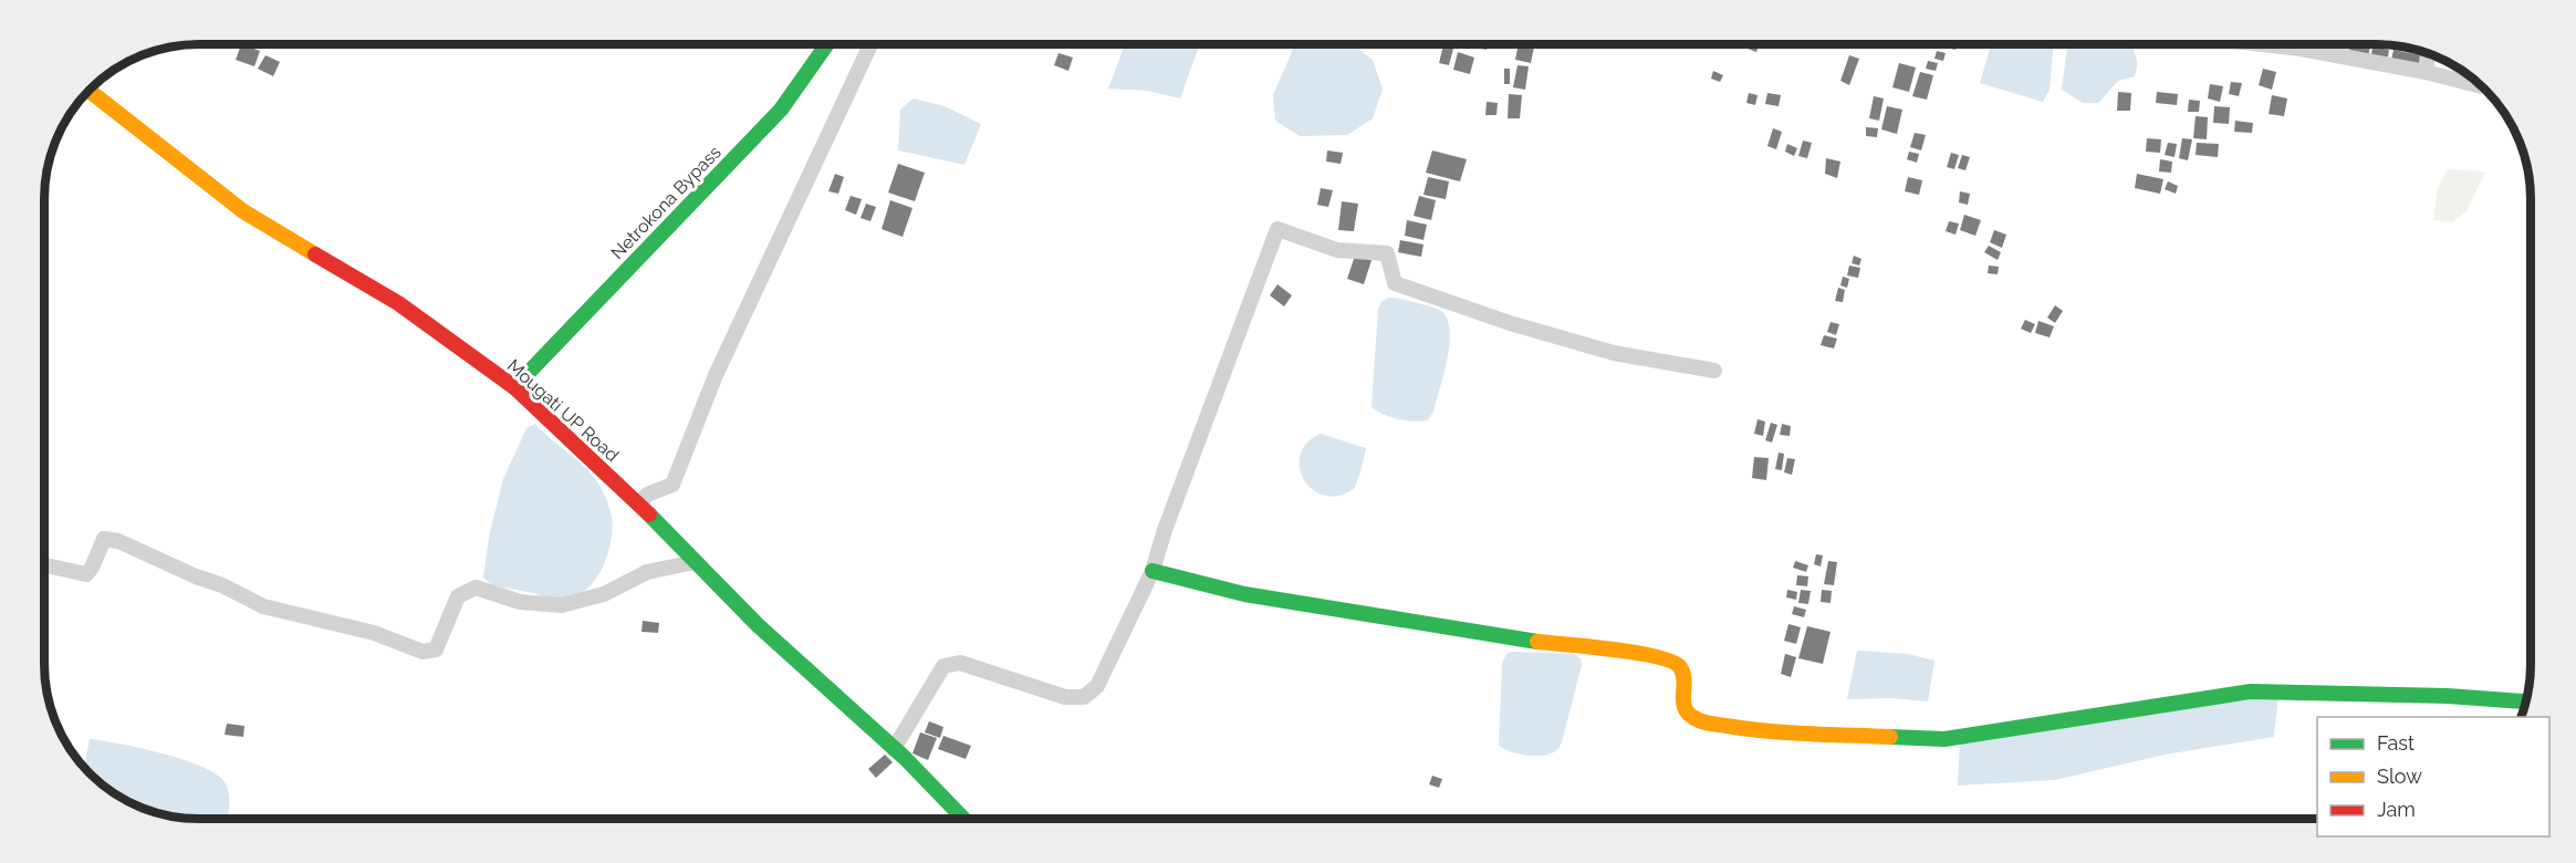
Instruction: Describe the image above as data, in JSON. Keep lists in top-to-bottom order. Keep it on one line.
{"streets":{"street":["Netrokona Bypass","Mougati UP Road"]},"crossings":[["Netrokona Bypass","Mougati UP Road"]],"legend":["Fast","Slow","Jam"]}
